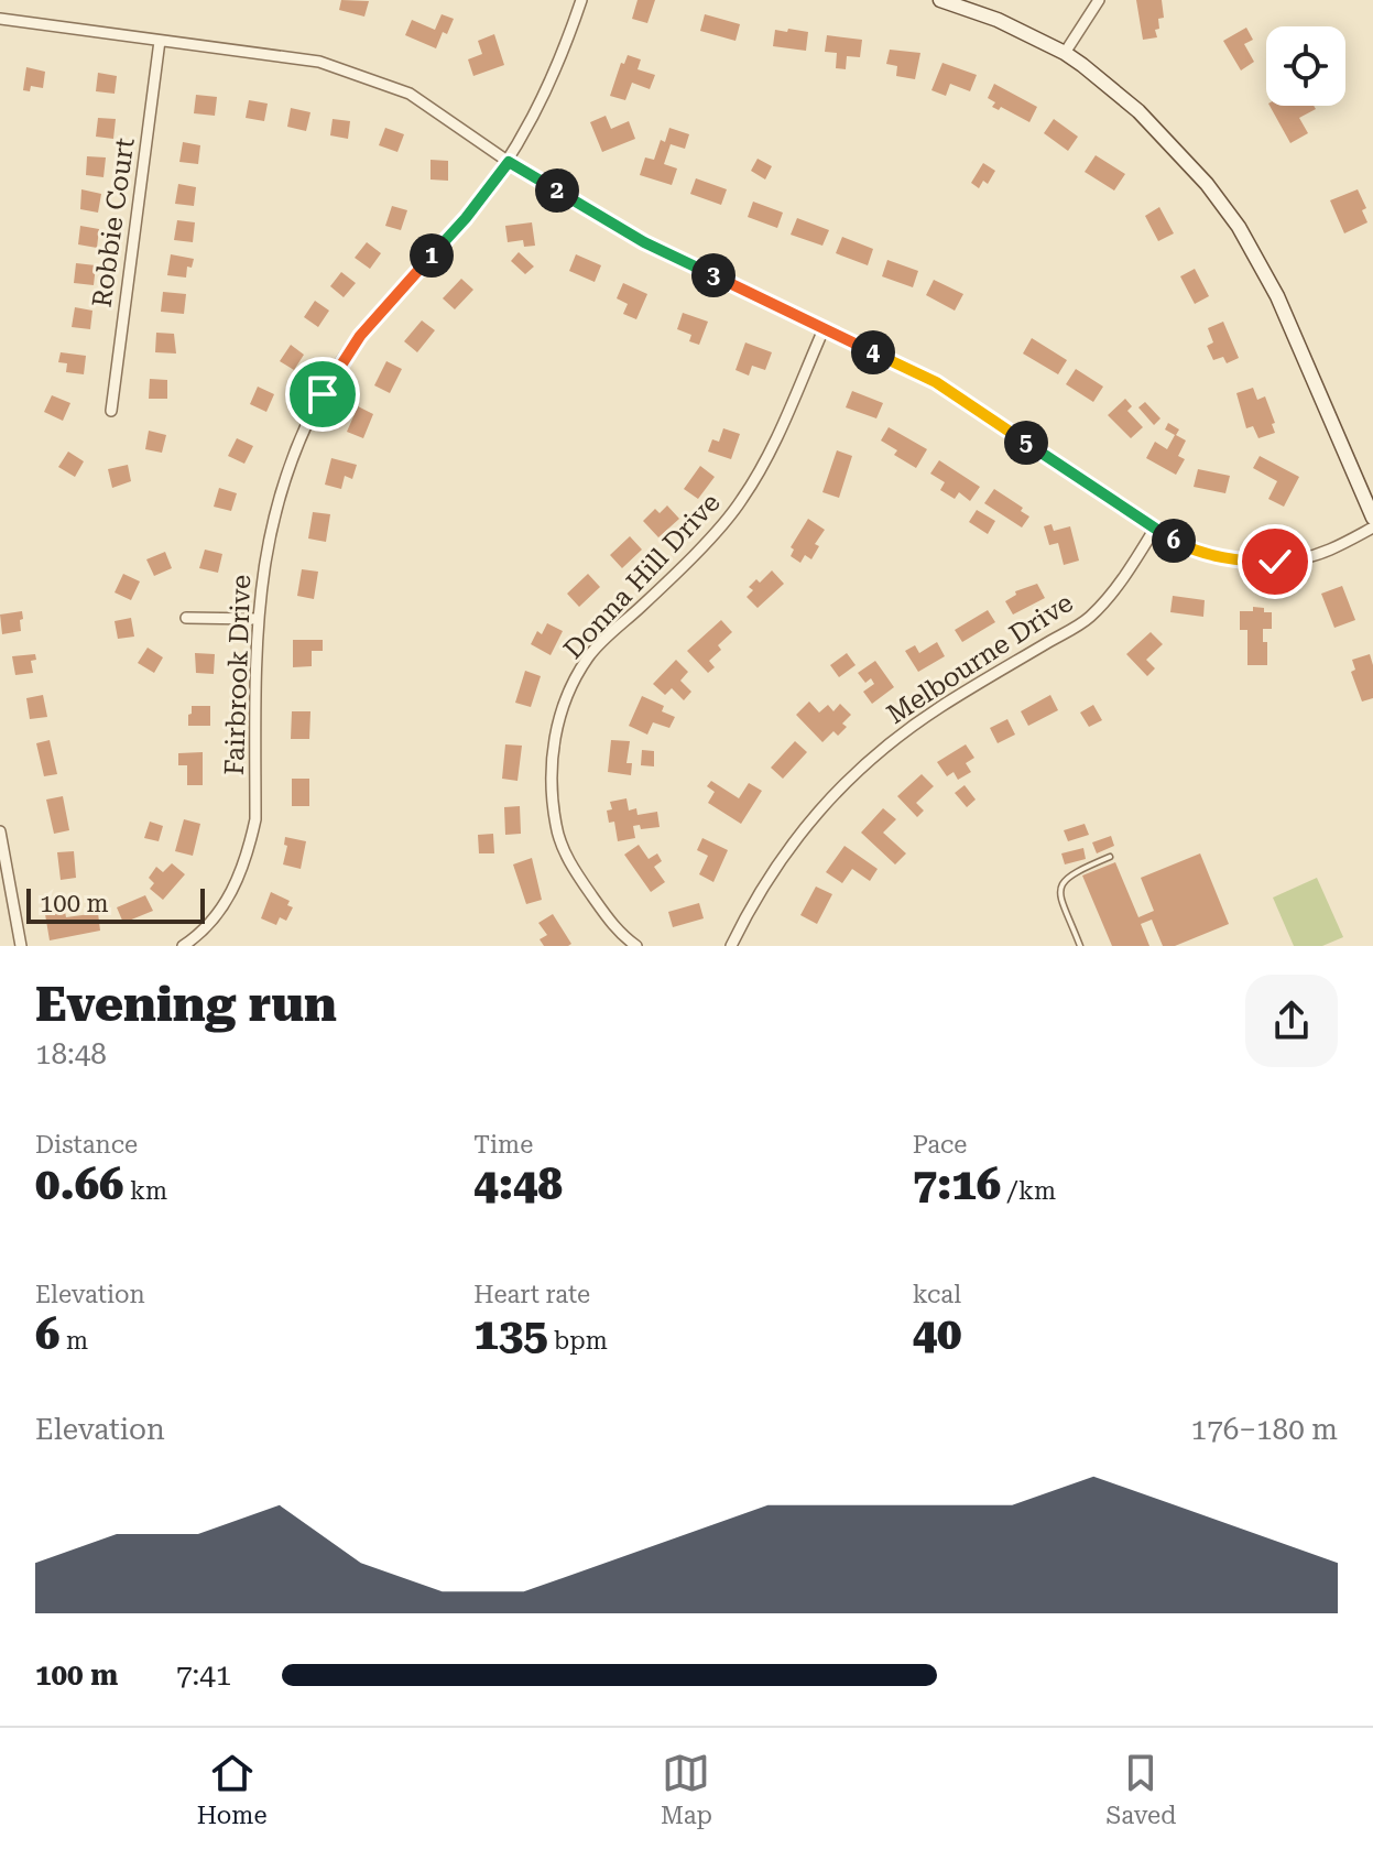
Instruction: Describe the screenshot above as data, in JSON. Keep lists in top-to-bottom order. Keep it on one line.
{"streets":{"street":["Robbie Court","Donna Hill Drive","Melbourne Drive","Fairbrook Drive"]},"scale_bar":"100 m","page":{"pins":["2","1","3","4","5","6"],"scale":"100 m","heading":["Evening run","18:48"],"stats":[["Distance","0.66 km"],["Time","4:48"],["Pace","7:16 /km"],["Elevation","6 m"],["Heart rate","135 bpm"],["kcal","40"]],"chart":["Elevation","176–180 m"],"list":[{"name":"100 m","note":"7:41"}],"tabs":["Home","Map","Saved"]}}
